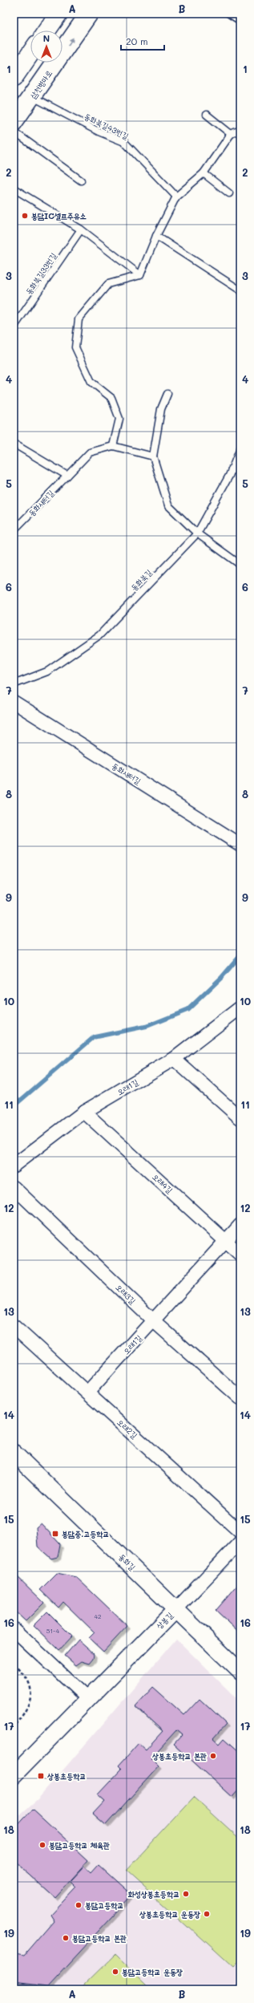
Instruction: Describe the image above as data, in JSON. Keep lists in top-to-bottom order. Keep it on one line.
{"streets":{"main road":["삼천병마로"],"street":["동화새터길","오래1길","오래4길","오래3길","오래2길","동화길","상봉길"],"lane":["동화북길43번길","동화북길33번길","동화북길"]},"crossings":[["삼천병마로","동화북길43번길"],["오래1길","오래4길"],["오래1길","오래3길"],["오래1길","오래2길"],["동화길","상봉길"]],"places":{"other":["봉담IC셀프주유소","상봉초등학교 본관","봉담고등학교 체육관","화성상봉초등학교","봉담고등학교","상봉초등학교 운동장","봉담고등학교 본관","봉담고등학교 운동장"],"transit":["봉담중.고등학교","상봉초등학교"]},"house_numbers":["42","51-4"],"scale_bar":"20 m","north":"top","grid":{"columns":["A","B"],"rows":["1","2","3","4","5","6","7","8","9","10","11","12","13","14","15","16","17","18","19"]}}
